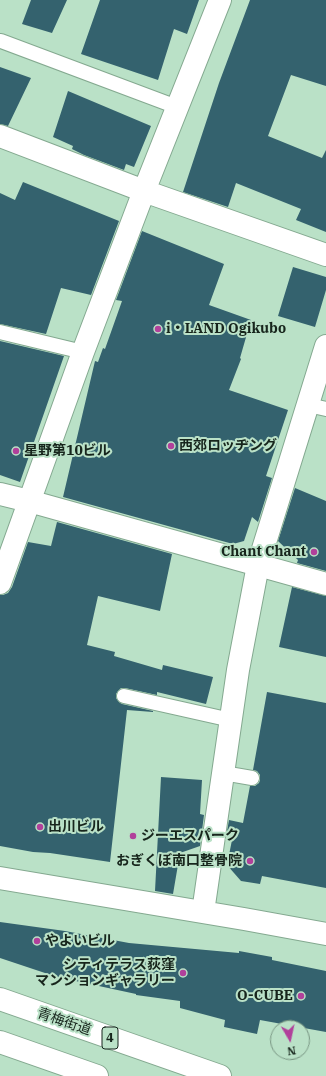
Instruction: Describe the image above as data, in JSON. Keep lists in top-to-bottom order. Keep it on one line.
{"streets":{"street":["青梅街道","4"]},"places":["i・LAND Ogikubo","西郊ロッヂング","星野第10ビル","Chant Chant","出川ビル","ジーエスパーク","おぎくぼ南口整骨院","やよいビル","シティテラス荻窪 マンションギャラリー","O-CUBE"],"north":"bottom"}
